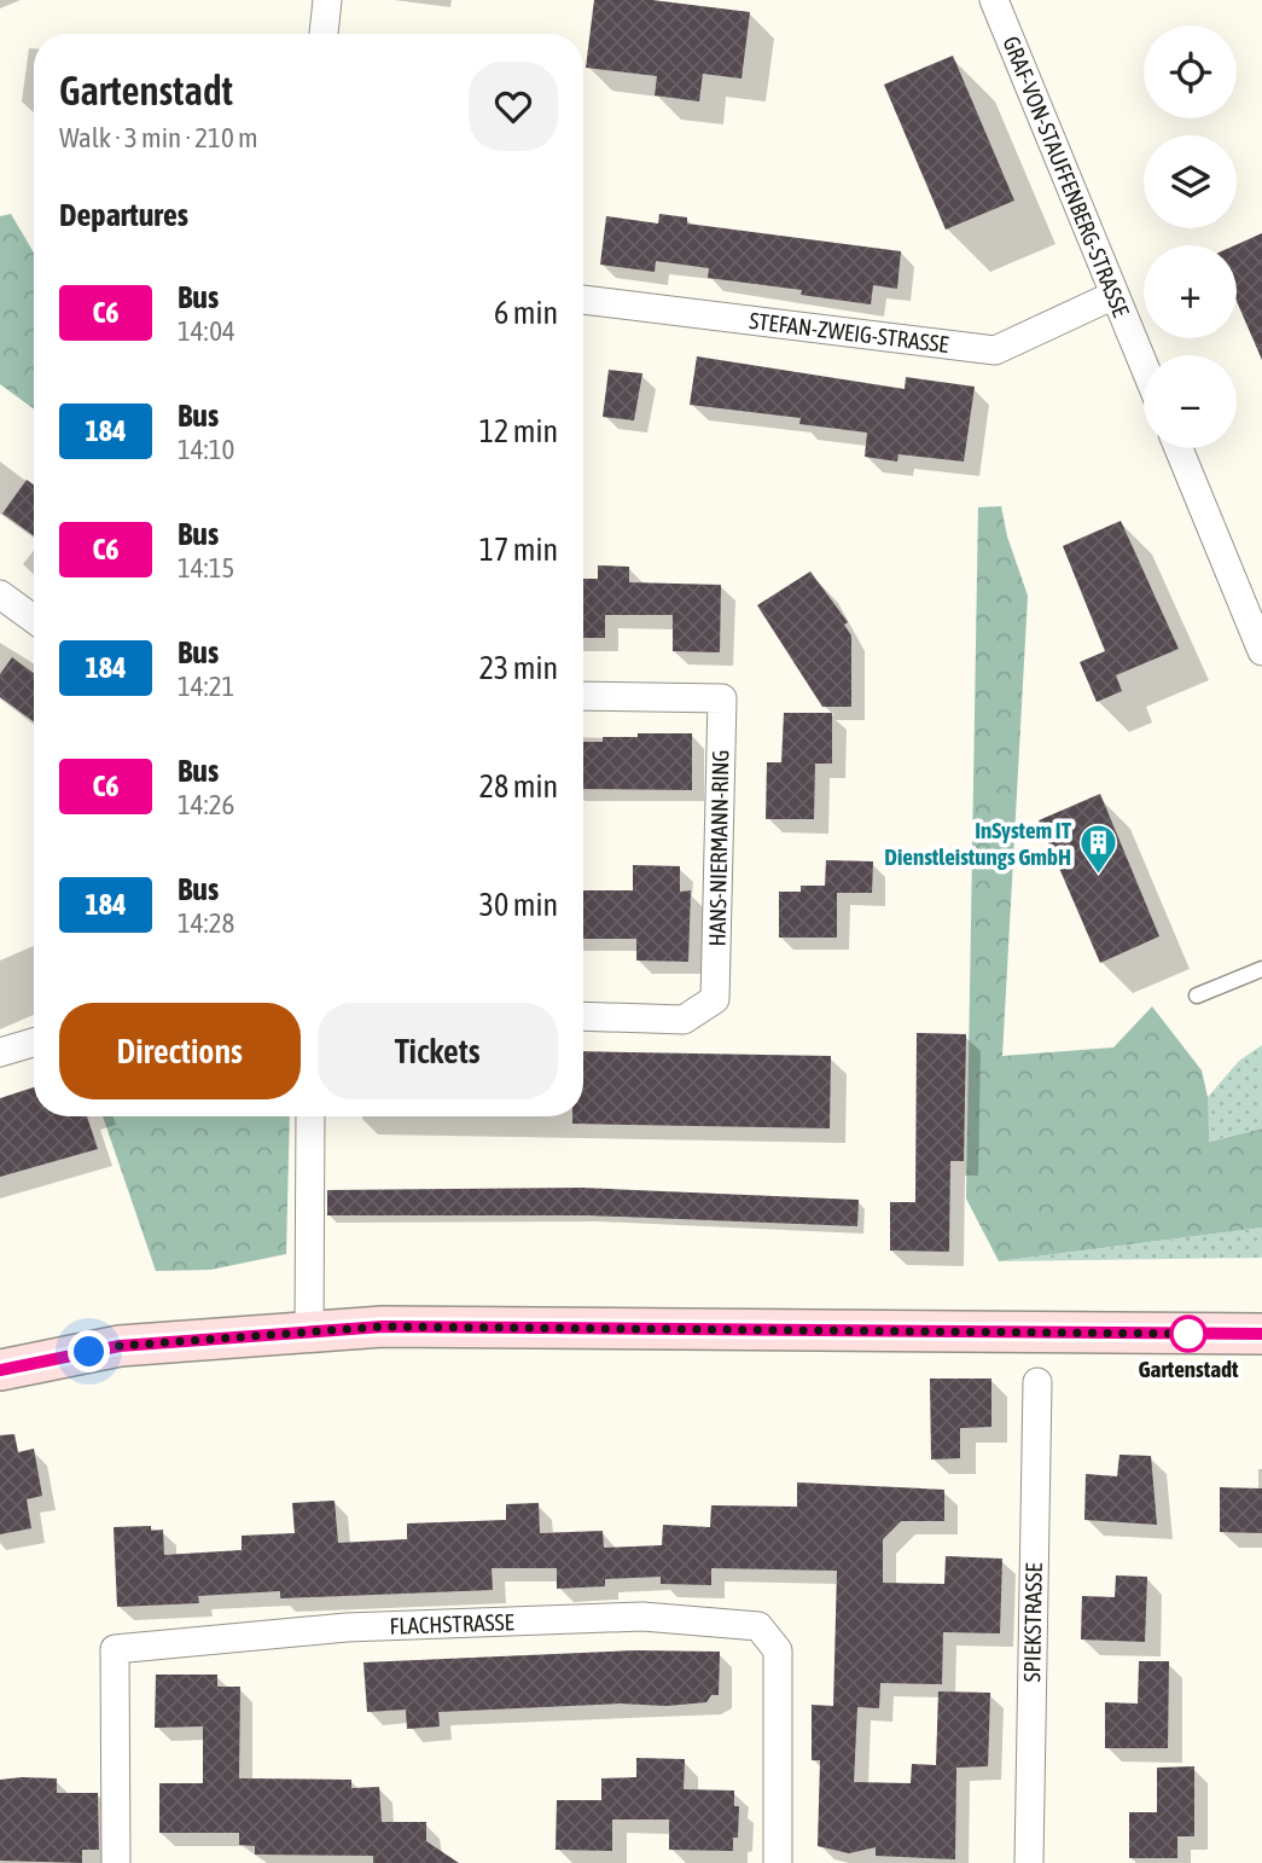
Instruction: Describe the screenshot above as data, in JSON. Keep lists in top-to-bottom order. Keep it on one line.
{"streets":{"street":["GRAF-VON-STAUFFENBERG-STRASSE","STEFAN-ZWEIG-STRASSE","HANS-NIERMANN-RING","SPIEKSTRASSE","FLACHSTRASSE"]},"crossings":[["GRAF-VON-STAUFFENBERG-STRASSE","STEFAN-ZWEIG-STRASSE"]],"places":{"building":["InSystem IT Dienstleistungs GmbH"],"other":["Gartenstadt"]},"lines":["bus line C6"],"page":{"map_buttons":["+","−"],"heading":[["Gartenstadt","Walk · 3 min · 210 m"],"Departures"],"list":[{"mark":"C6","name":"Bus","note":"14:04","value":"6 min"},{"mark":"184","name":"Bus","note":"14:10","value":"12 min"},{"mark":"C6","name":"Bus","note":"14:15","value":"17 min"},{"mark":"184","name":"Bus","note":"14:21","value":"23 min"},{"mark":"C6","name":"Bus","note":"14:26","value":"28 min"},{"mark":"184","name":"Bus","note":"14:28","value":"30 min"}],"buttons":["Directions","Tickets"]}}
